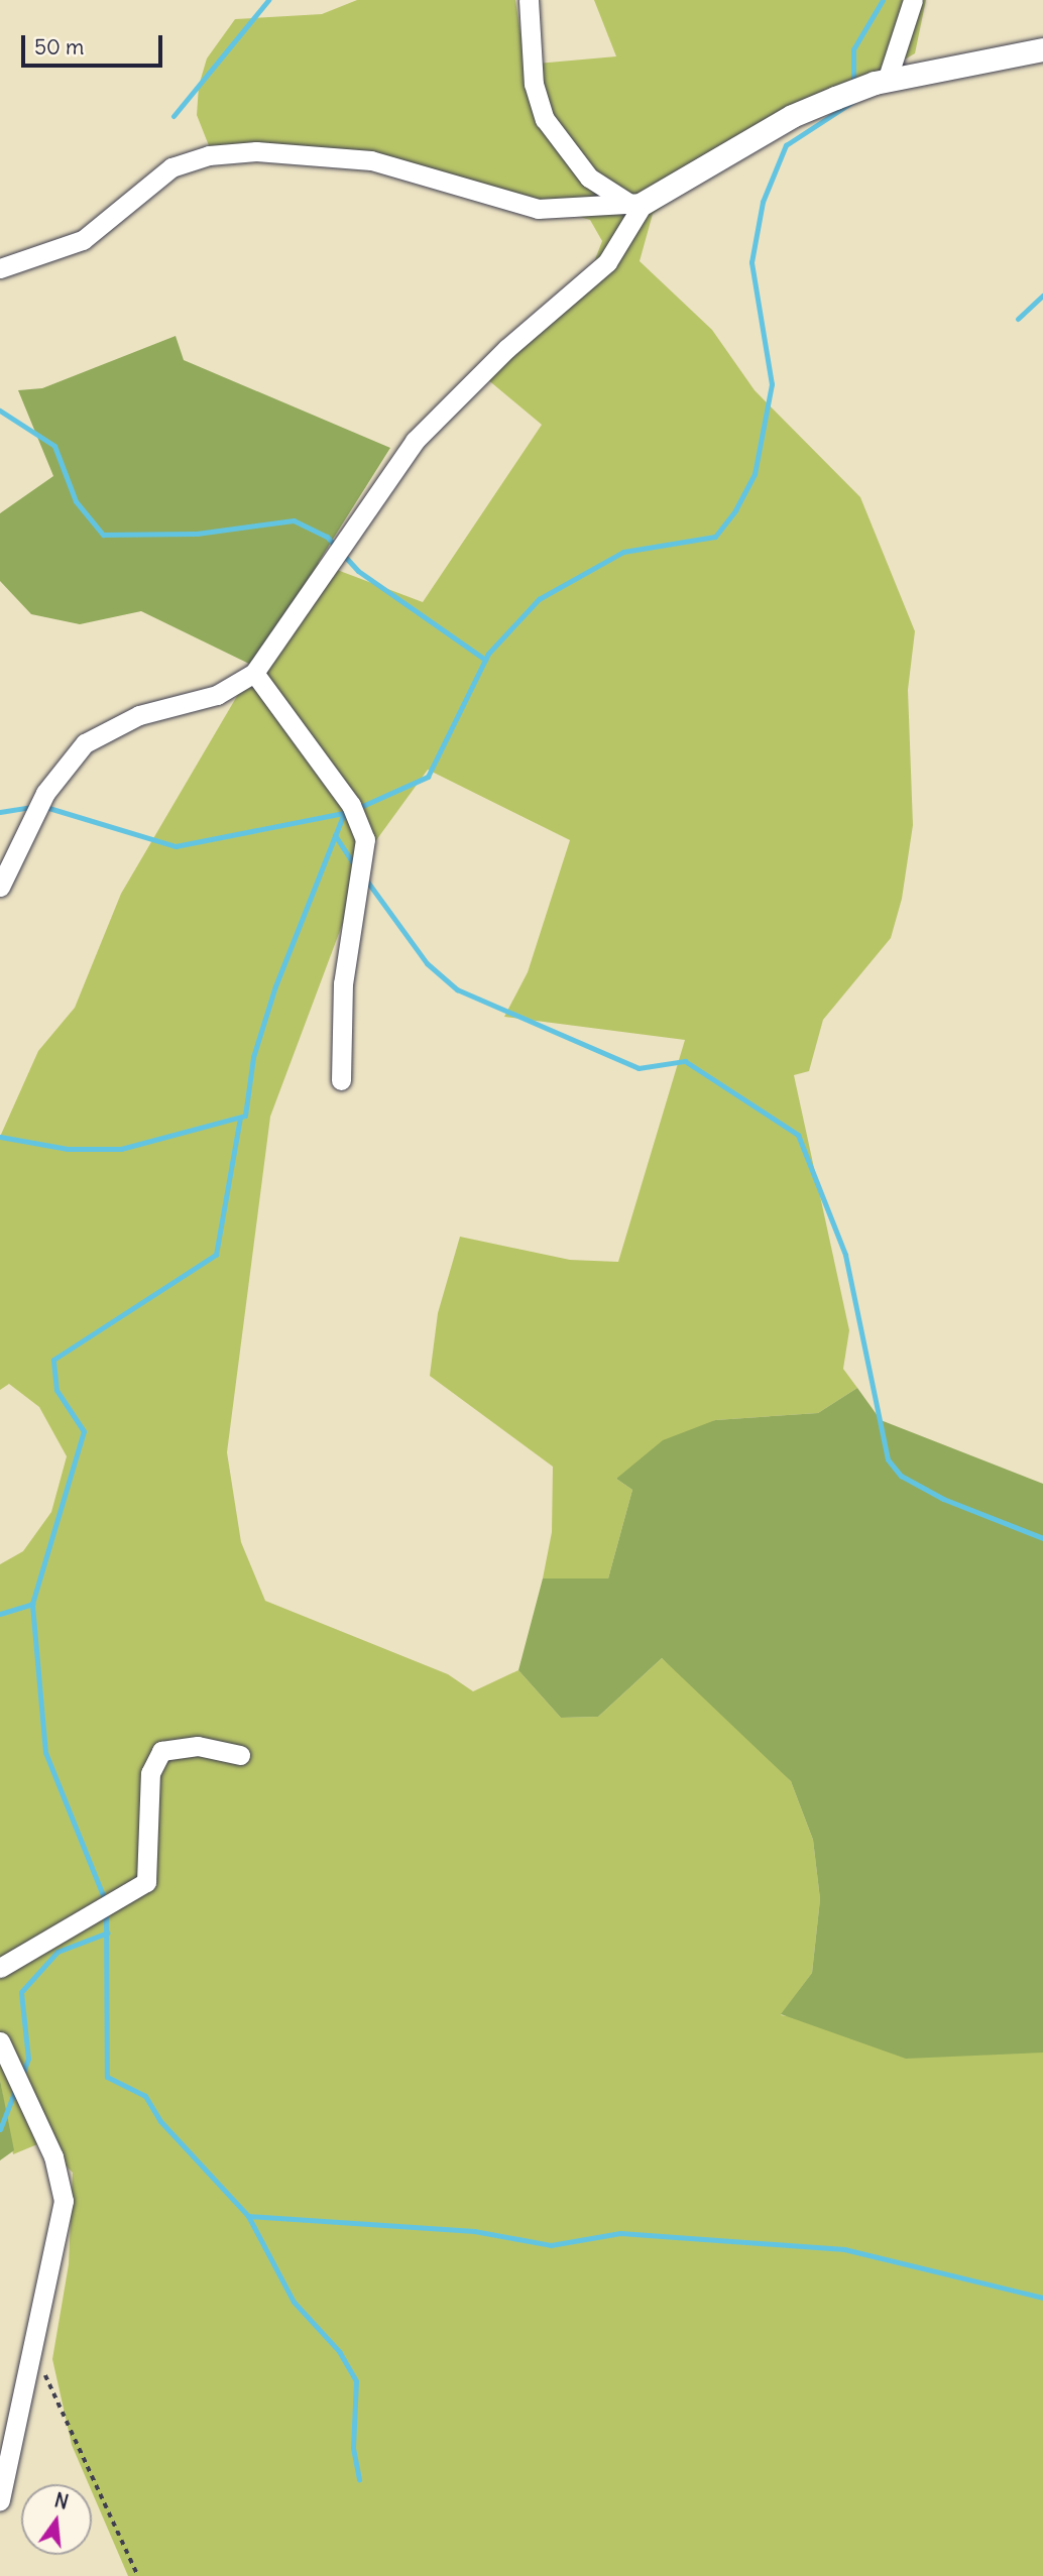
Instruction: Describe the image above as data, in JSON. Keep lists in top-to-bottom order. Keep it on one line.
{"scale_bar":"50 m","north":"top"}
